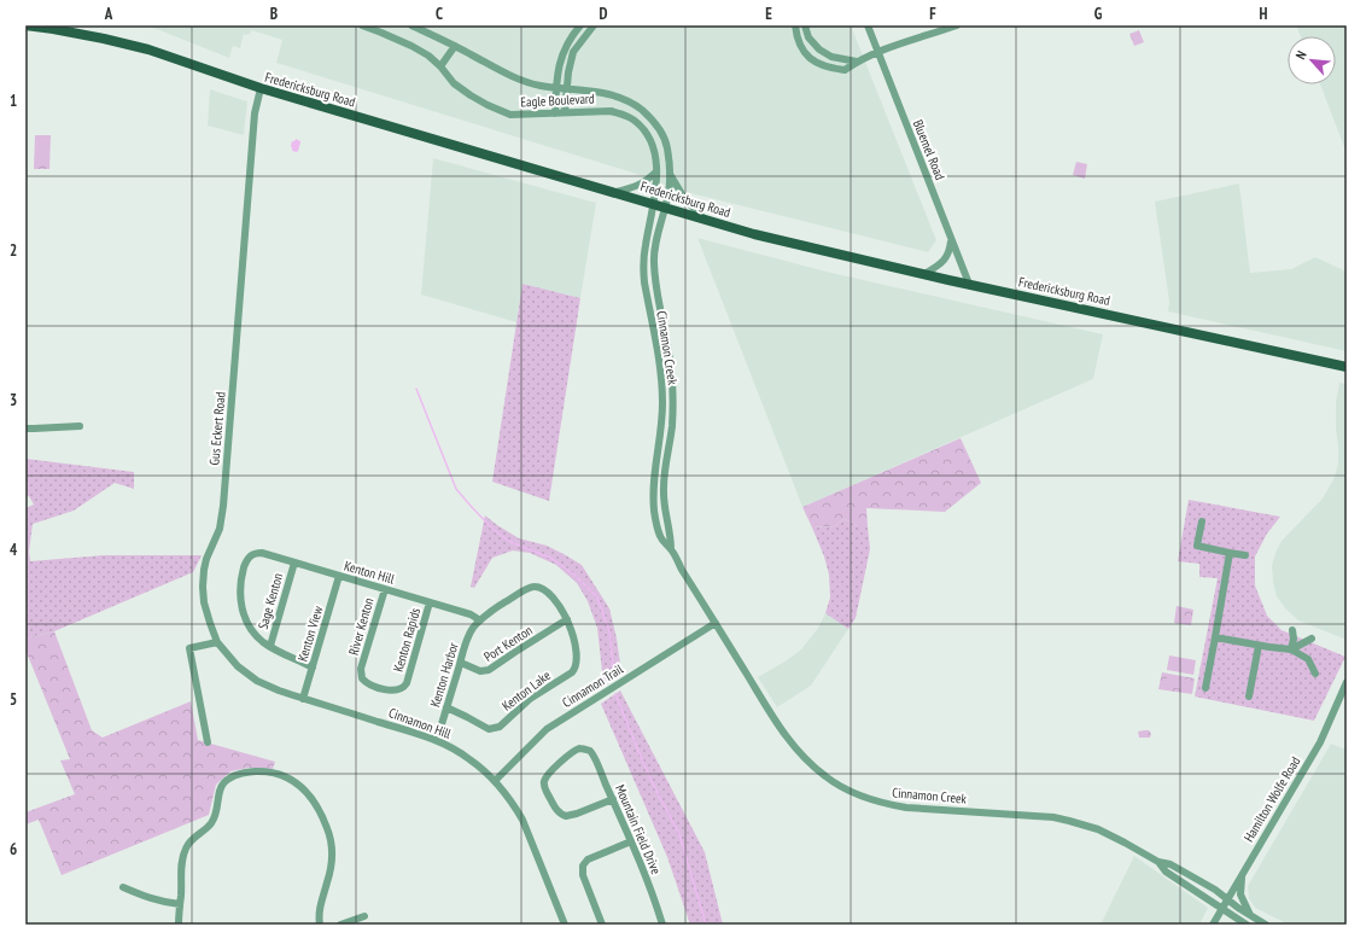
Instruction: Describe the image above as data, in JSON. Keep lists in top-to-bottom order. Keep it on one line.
{"streets":{"main road":["Fredericksburg Road"],"street":["Eagle Boulevard","Bluemel Road","Cinnamon Creek","Gus Eckert Road","Kenton Hill","Sage Kenton","River Kenton","Kenton View","Kenton Rapids","Port Kenton","Kenton Harbor","Cinnamon Trail","Kenton Lake","Cinnamon Hill","Hamilton Wolfe Road","Mountain Field Drive"]},"crossings":[["Fredericksburg Road","Eagle Boulevard"],["Fredericksburg Road","Bluemel Road"],["Fredericksburg Road","Cinnamon Creek"],["Fredericksburg Road","Gus Eckert Road"],["Eagle Boulevard","Cinnamon Creek"],["Cinnamon Creek","Cinnamon Trail"],["Cinnamon Creek","Hamilton Wolfe Road"],["Gus Eckert Road","Cinnamon Hill"],["Kenton Hill","Sage Kenton"],["Kenton Hill","River Kenton"],["Kenton Hill","Kenton View"],["Kenton Hill","Kenton Rapids"],["Kenton Hill","Kenton Harbor"],["River Kenton","Kenton Rapids"],["Kenton View","Cinnamon Hill"],["Port Kenton","Kenton Harbor"],["Port Kenton","Kenton Lake"],["Kenton Harbor","Kenton Lake"],["Kenton Harbor","Cinnamon Hill"],["Cinnamon Trail","Cinnamon Hill"]],"north":"top left","grid":{"columns":["A","B","C","D","E","F","G","H"],"rows":["1","2","3","4","5","6"]}}
